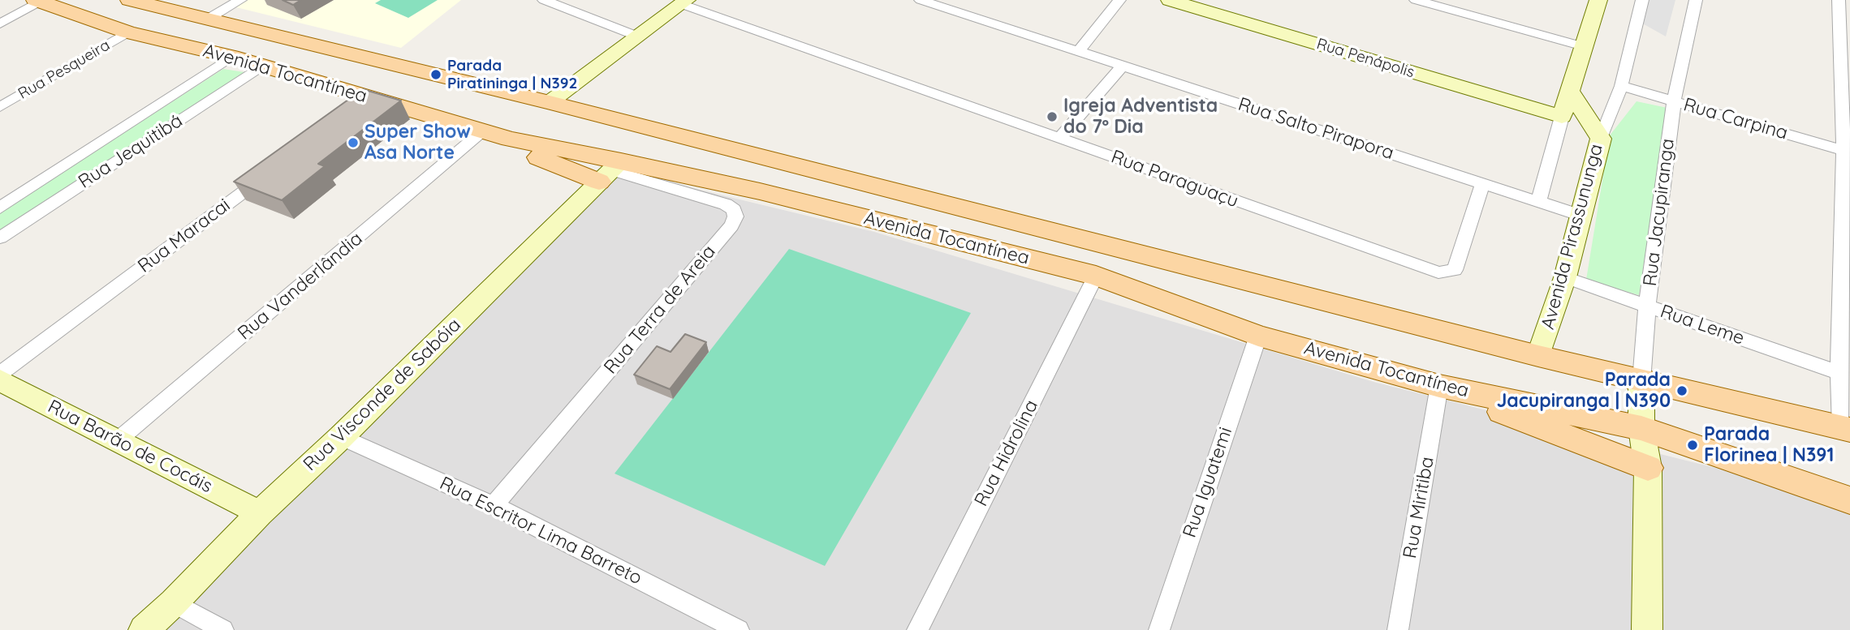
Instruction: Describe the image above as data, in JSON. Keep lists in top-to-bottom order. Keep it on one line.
{"streets":{"main road":["Avenida Tocantínea"],"street":["Rua Penápolis","Rua Pesqueira","Rua Carpina","Rua Salto Pirapora","Rua Jequitibá","Rua Paraguaçu","Rua Jacupiranga","Rua Maracai","Avenida Pirassununga","Rua Vanderlândia","Rua Terra de Areia","Rua Leme","Rua Visconde de Sabóia","Rua Barão de Cocáis","Rua Hidrolina","Rua Iguatemi","Rua Miritiba","Rua Escritor Lima Barreto"]},"crossings":[["Rua Pesqueira","Avenida Tocantínea"],["Avenida Tocantínea","Rua Jequitibá"],["Avenida Tocantínea","Rua Jacupiranga"],["Avenida Tocantínea","Avenida Pirassununga"],["Avenida Tocantínea","Rua Vanderlândia"],["Avenida Tocantínea","Rua Terra de Areia"],["Avenida Tocantínea","Rua Visconde de Sabóia"],["Avenida Tocantínea","Rua Hidrolina"],["Avenida Tocantínea","Rua Iguatemi"],["Avenida Tocantínea","Rua Miritiba"],["Rua Carpina","Rua Jacupiranga"],["Rua Salto Pirapora","Rua Paraguaçu"],["Rua Salto Pirapora","Avenida Pirassununga"],["Rua Jacupiranga","Rua Leme"],["Rua Maracai","Rua Barão de Cocáis"],["Avenida Pirassununga","Rua Leme"],["Rua Vanderlândia","Rua Barão de Cocáis"],["Rua Terra de Areia","Rua Visconde de Sabóia"],["Rua Terra de Areia","Rua Escritor Lima Barreto"],["Rua Visconde de Sabóia","Rua Barão de Cocáis"],["Rua Visconde de Sabóia","Rua Escritor Lima Barreto"]],"places":["Parada Piratininga | N392","Igreja Adventista do 7º Dia","Super Show Asa Norte","Parada Jacupiranga | N390","Parada Florinea | N391"]}
